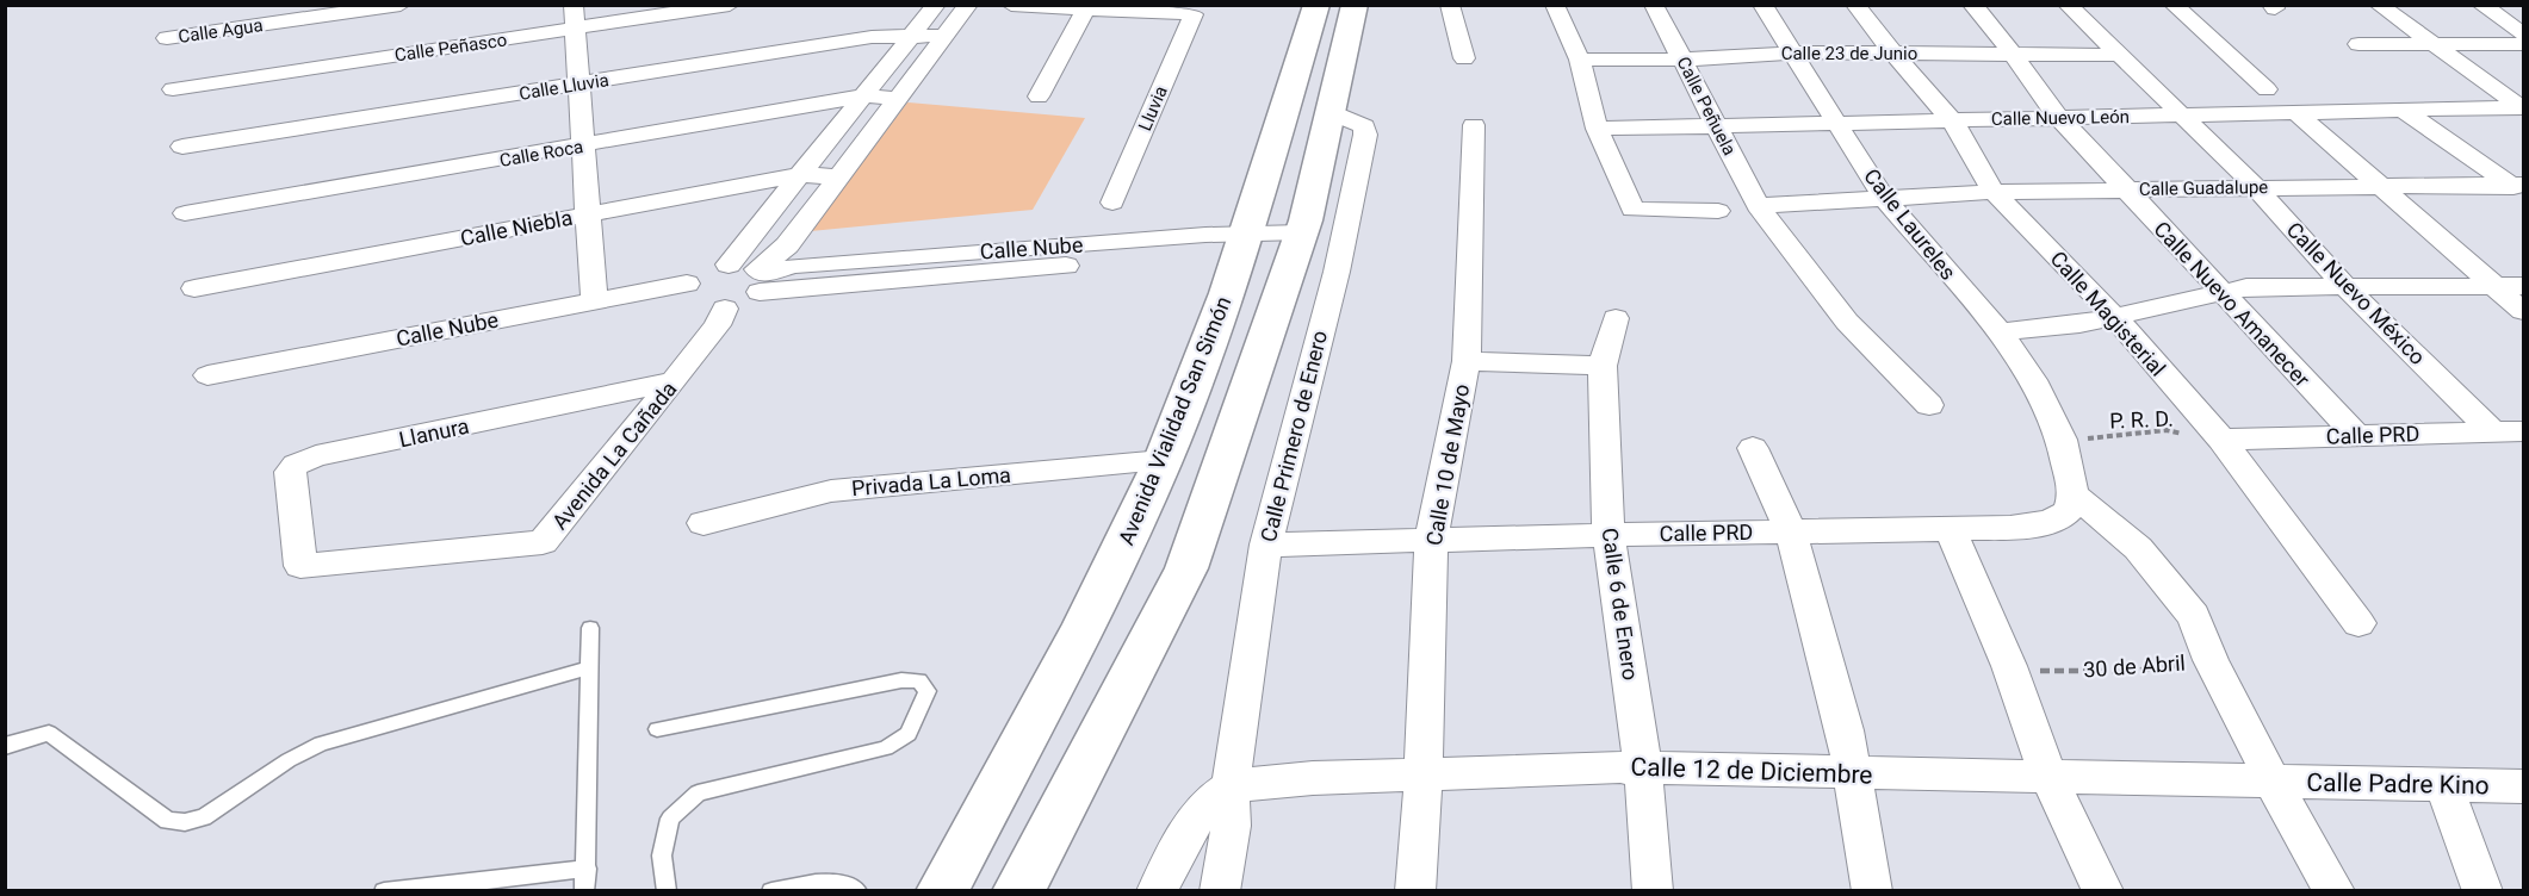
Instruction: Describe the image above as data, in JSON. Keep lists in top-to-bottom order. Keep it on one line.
{"streets":{"main road":["Avenida Vialidad San Simón"],"street":["Calle Agua","Calle Peñasco","Calle 23 de Junio","Calle Lluvia","Calle Peñuela","Lluvia","Calle Nuevo León","Calle Roca","Calle Guadalupe","Calle Laureles","Calle Niebla","Calle Nube","Calle Nuevo México","Calle Nuevo Amanecer","Calle Magisterial","Llanura","Calle PRD","Calle Primero de Enero","Avenida La Cañada","Calle 10 de Mayo","Privada La Loma","Calle 6 de Enero","30 de Abril","Calle 12 de Diciembre","Calle Padre Kino"],"path":["P. R. D."]},"crossings":[["Calle 23 de Junio","Calle Peñuela"],["Calle 23 de Junio","Calle Laureles"],["Calle 23 de Junio","Calle Nuevo México"],["Calle 23 de Junio","Calle Nuevo Amanecer"],["Calle 23 de Junio","Calle Magisterial"],["Calle Peñuela","Calle Nuevo León"],["Calle Peñuela","Calle Guadalupe"],["Calle Nuevo León","Calle Laureles"],["Calle Nuevo León","Calle Nuevo México"],["Calle Nuevo León","Calle Nuevo Amanecer"],["Calle Nuevo León","Calle Magisterial"],["Calle Guadalupe","Calle Laureles"],["Calle Guadalupe","Calle Nuevo México"],["Calle Guadalupe","Calle Nuevo Amanecer"],["Calle Guadalupe","Calle Magisterial"],["Calle Laureles","P. R. D."],["Calle Nube","Avenida Vialidad San Simón"],["Calle Nube","Calle Primero de Enero"],["Calle Nuevo México","Calle PRD"],["Calle Nuevo Amanecer","Calle PRD"],["Calle Magisterial","P. R. D."],["Calle Magisterial","Calle PRD"],["P. R. D.","Calle PRD"],["Avenida Vialidad San Simón","Privada La Loma"],["Llanura","Avenida La Cañada"],["Calle PRD","Calle Primero de Enero"],["Calle PRD","Calle 10 de Mayo"],["Calle PRD","Calle 6 de Enero"],["Calle PRD","30 de Abril"],["Calle Primero de Enero","Calle 12 de Diciembre"],["Calle 10 de Mayo","Calle 12 de Diciembre"],["Calle 6 de Enero","Calle 12 de Diciembre"],["Calle 12 de Diciembre","Calle Padre Kino"]]}
